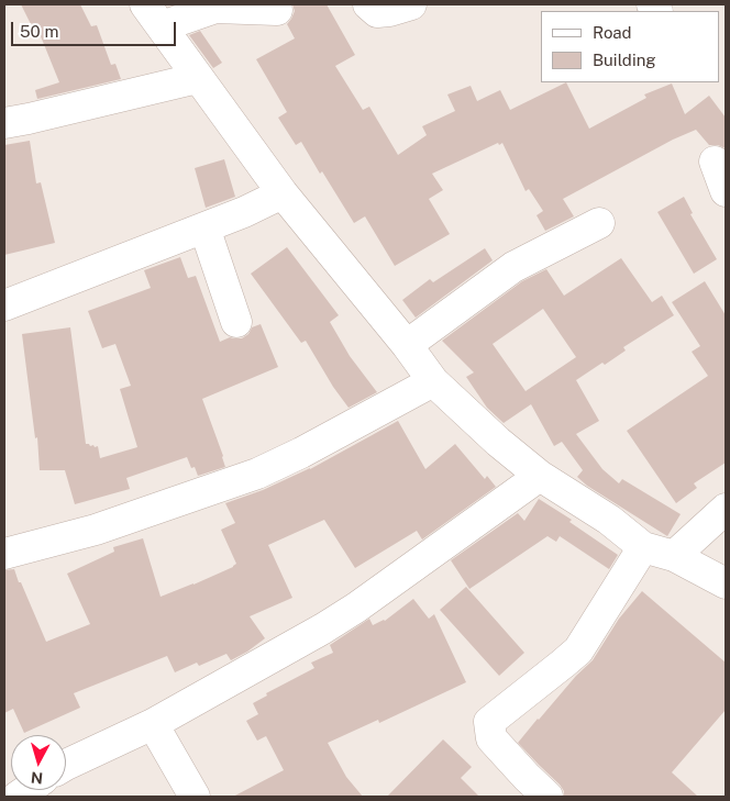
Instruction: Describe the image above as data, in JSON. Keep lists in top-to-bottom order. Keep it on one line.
{"legend":["Road","Building"],"scale_bar":"50 m","north":"bottom"}
